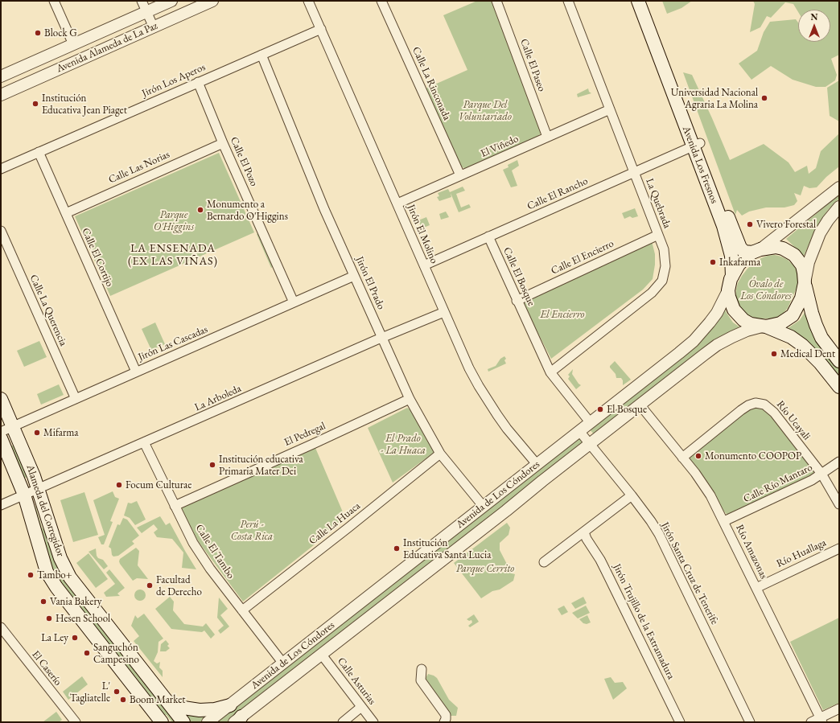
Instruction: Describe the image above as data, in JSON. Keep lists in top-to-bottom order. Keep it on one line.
{"streets":{"main road":["Avenida Los Fresnos","Alameda del Corregidor"],"street":["Avenida Alameda de La Paz","Calle El Paseo","Jirón Los Aperos","Calle La Rinconada","El Viñedo","Calle El Pozo","Calle Las Norias","Calle El Rancho","La Quebrada","Jirón El Molino","Calle El Cortijo","Calle El Encierro","Calle El Bosque","Jirón El Prado","Calle La Querencia","Jirón Las Cascadas","La Arboleda","Río Ucayali","El Pedregal","Calle Río Mantaro","Avenida de Los Cóndores","Calle La Huaca","Calle El Tambo","Río Amazonas","Río Huallaga","Jirón Santa Cruz de Tenerife","Jirón Trujillo de la Extramadura","El Caserío","Calle Asturias"]},"crossings":[["Calle El Paseo","El Viñedo"],["Jirón Los Aperos","Calle El Pozo"],["Jirón Los Aperos","Jirón El Molino"],["Jirón Los Aperos","Calle El Cortijo"],["Jirón Los Aperos","Jirón El Prado"],["Calle La Rinconada","El Viñedo"],["El Viñedo","La Quebrada"],["El Viñedo","Jirón El Molino"],["Calle El Pozo","Calle Las Norias"],["Calle El Pozo","Jirón Las Cascadas"],["Avenida Los Fresnos","Calle El Rancho"],["Avenida Los Fresnos","Avenida de Los Cóndores"],["Calle Las Norias","Calle El Cortijo"],["Calle El Rancho","La Quebrada"],["Calle El Rancho","Jirón El Molino"],["Calle El Rancho","Calle El Bosque"],["La Quebrada","Calle El Encierro"],["La Quebrada","Calle El Bosque"],["Jirón El Molino","La Arboleda"],["Jirón El Molino","Avenida de Los Cóndores"],["Calle El Cortijo","Jirón Las Cascadas"],["Calle El Encierro","Calle El Bosque"],["Calle El Bosque","Avenida de Los Cóndores"],["Jirón El Prado","Jirón Las Cascadas"],["Jirón El Prado","La Arboleda"],["Jirón El Prado","El Pedregal"],["Jirón El Prado","Avenida de Los Cóndores"],["Jirón El Prado","Calle La Huaca"],["Calle La Querencia","Jirón Las Cascadas"],["Jirón Las Cascadas","Alameda del Corregidor"],["La Arboleda","Alameda del Corregidor"],["La Arboleda","Calle El Tambo"],["Río Ucayali","Calle Río Mantaro"],["Río Ucayali","Río Amazonas"],["El Pedregal","Calle El Tambo"],["Calle Río Mantaro","Río Amazonas"],["Avenida de Los Cóndores","Calle El Tambo"],["Avenida de Los Cóndores","Río Amazonas"],["Avenida de Los Cóndores","Jirón Santa Cruz de Tenerife"],["Avenida de Los Cóndores","Calle Asturias"],["Calle La Huaca","Calle El Tambo"],["Río Amazonas","Río Huallaga"]],"districts":["LA ENSENADA (EX LAS VIÑAS)"],"parks":["Parque Del Voluntariado","Parque O'Higgins","Óvalo de Los Cóndores","El Encierro","El Prado - La Huaca","Perú - Costa Rica","Parque Cerrito"],"places":["Block G","Universidad Nacional Agraria La Molina","Institución Educativa Jean Piaget","Monumento a Bernardo O'Higgins","Vivero Forestal","Inkafarma","Medical Dent","El Bosque","Mifarma","Monumento COOPOP","Institución educativa Primaria Mater Dei","Focum Culturae","Institución Educativa Santa Lucia","Tambo+","Facultad de Derecho","Vania Bakery","Hesen School","La Ley","Sanguchón Campesino","L' Tagliatelle","Boom Market"],"north":"top"}
